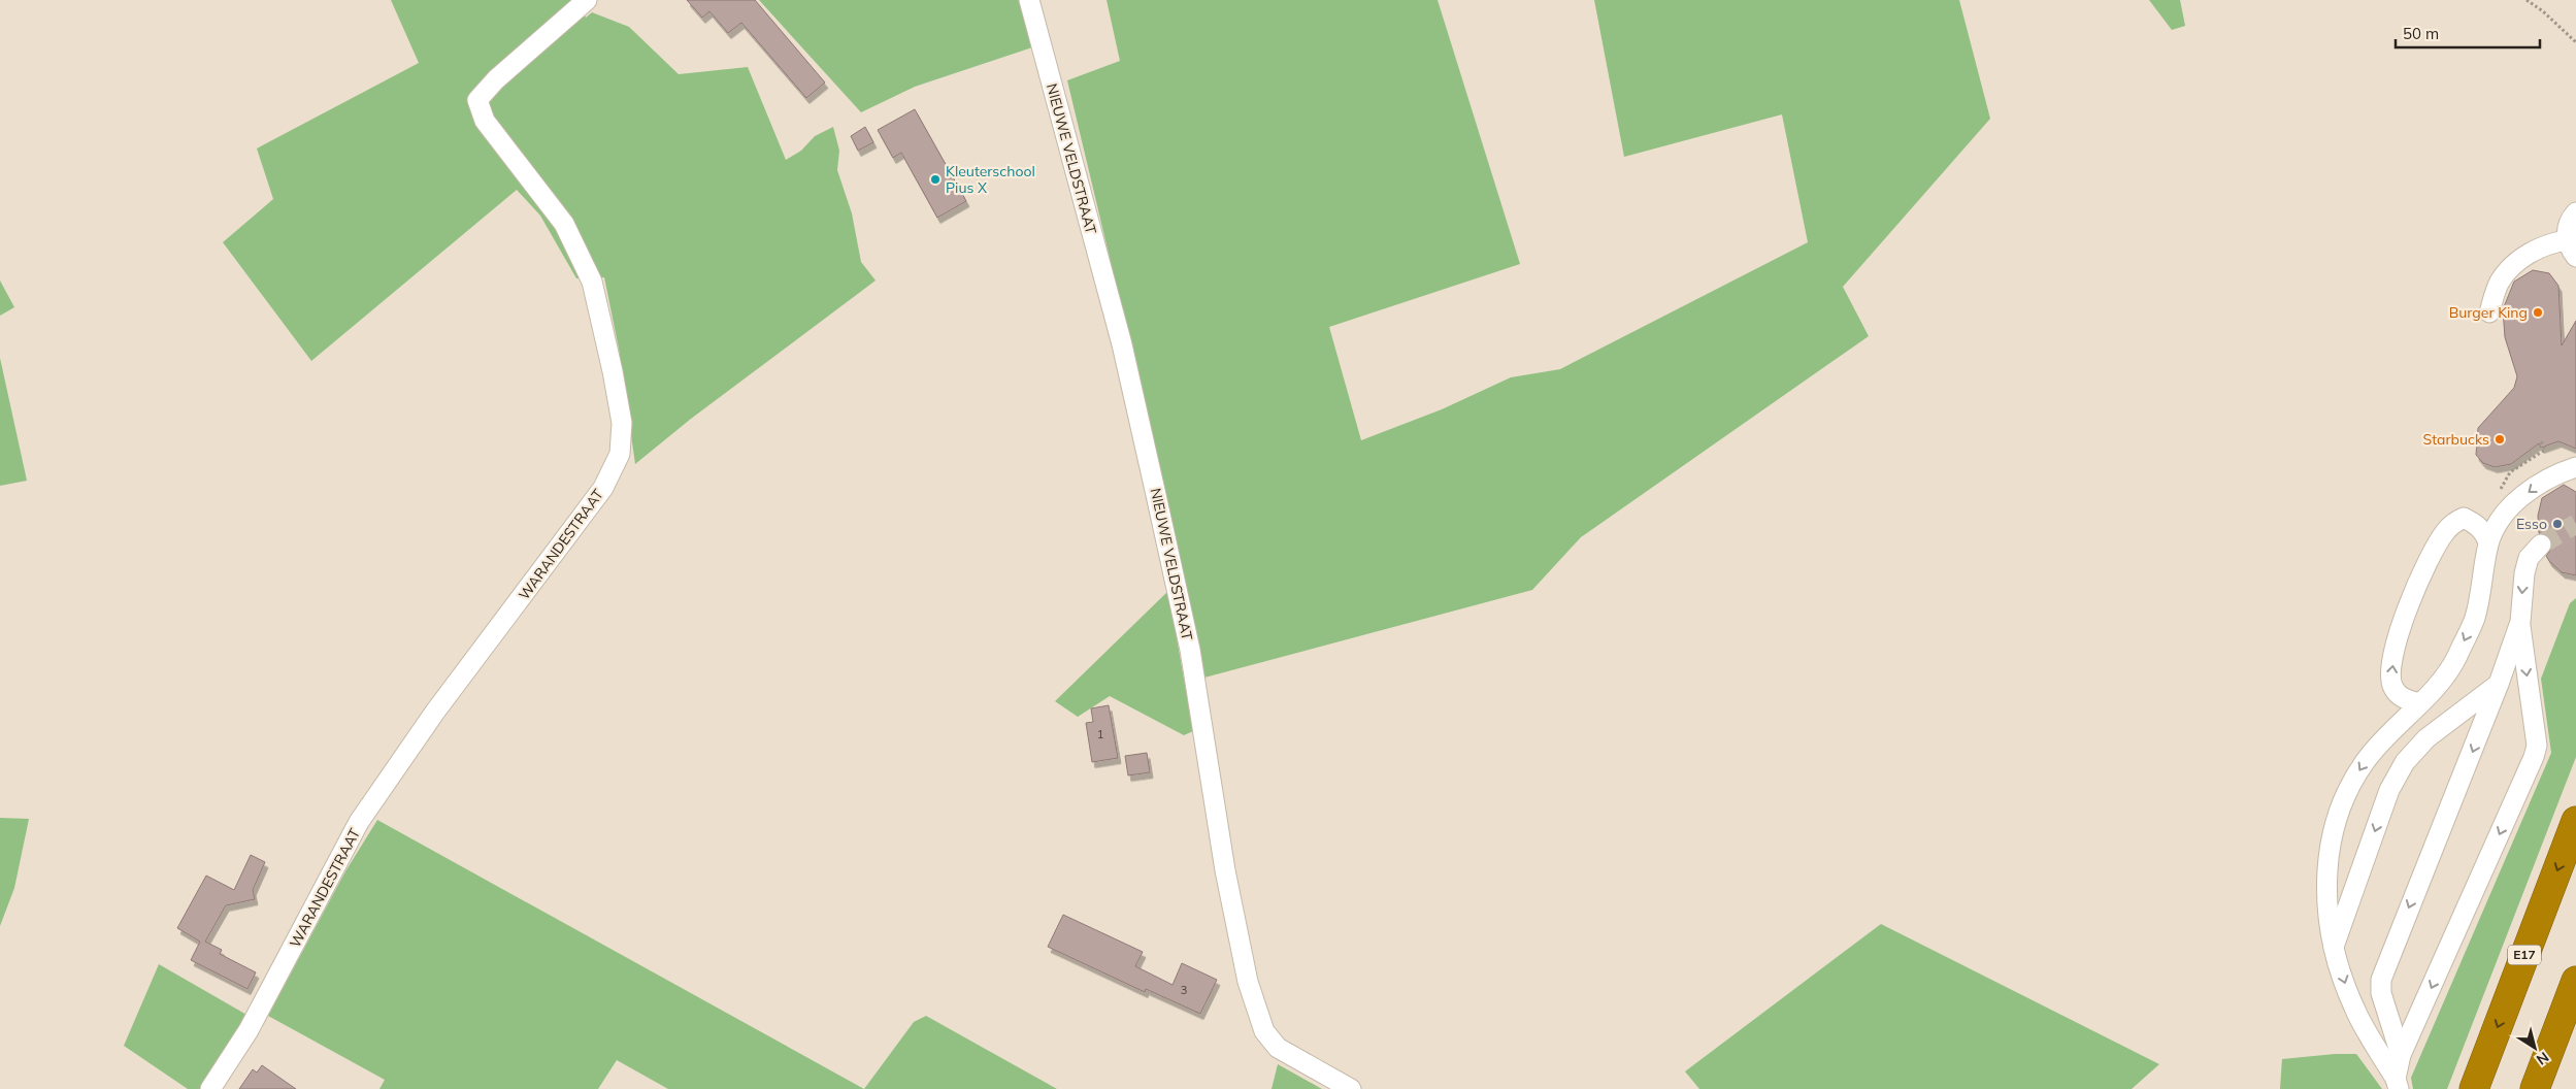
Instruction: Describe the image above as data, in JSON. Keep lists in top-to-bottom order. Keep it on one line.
{"streets":{"highway":["E17"],"street":["NIEUWE VELDSTRAAT","WARANDESTRAAT"]},"places":["Kleuterschool Pius X","Burger King","Starbucks","Esso"],"house_numbers":["1","3"],"scale_bar":"50 m","north":"bottom right"}
